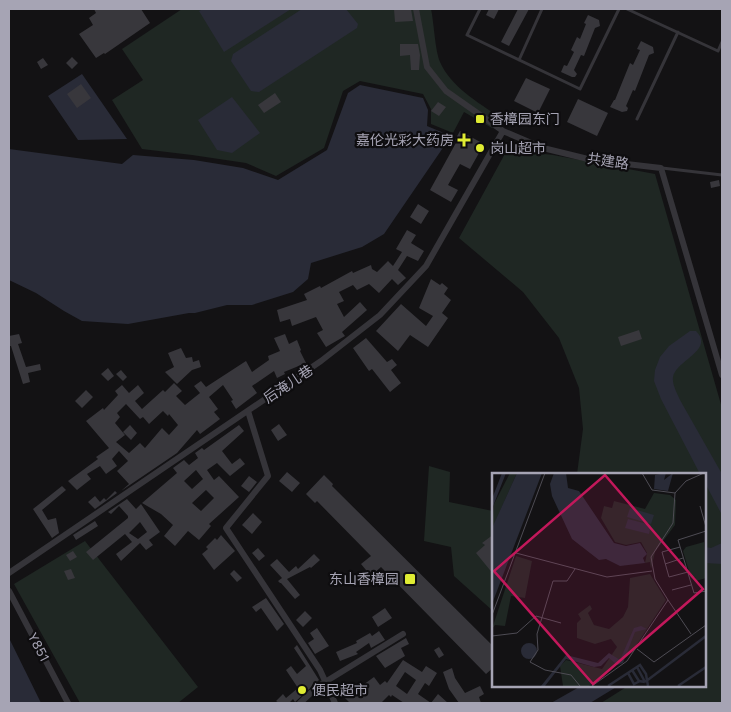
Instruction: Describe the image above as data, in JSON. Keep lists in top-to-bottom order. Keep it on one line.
{"streets":{"street":["共建路","后淹儿巷","Y851"]},"crossings":[["共建路","后淹儿巷"]],"places":{"transit":["香樟园东门","东山香樟园"],"health":["嘉伦光彩大药房"],"other":["岗山超市","便民超市"]}}
